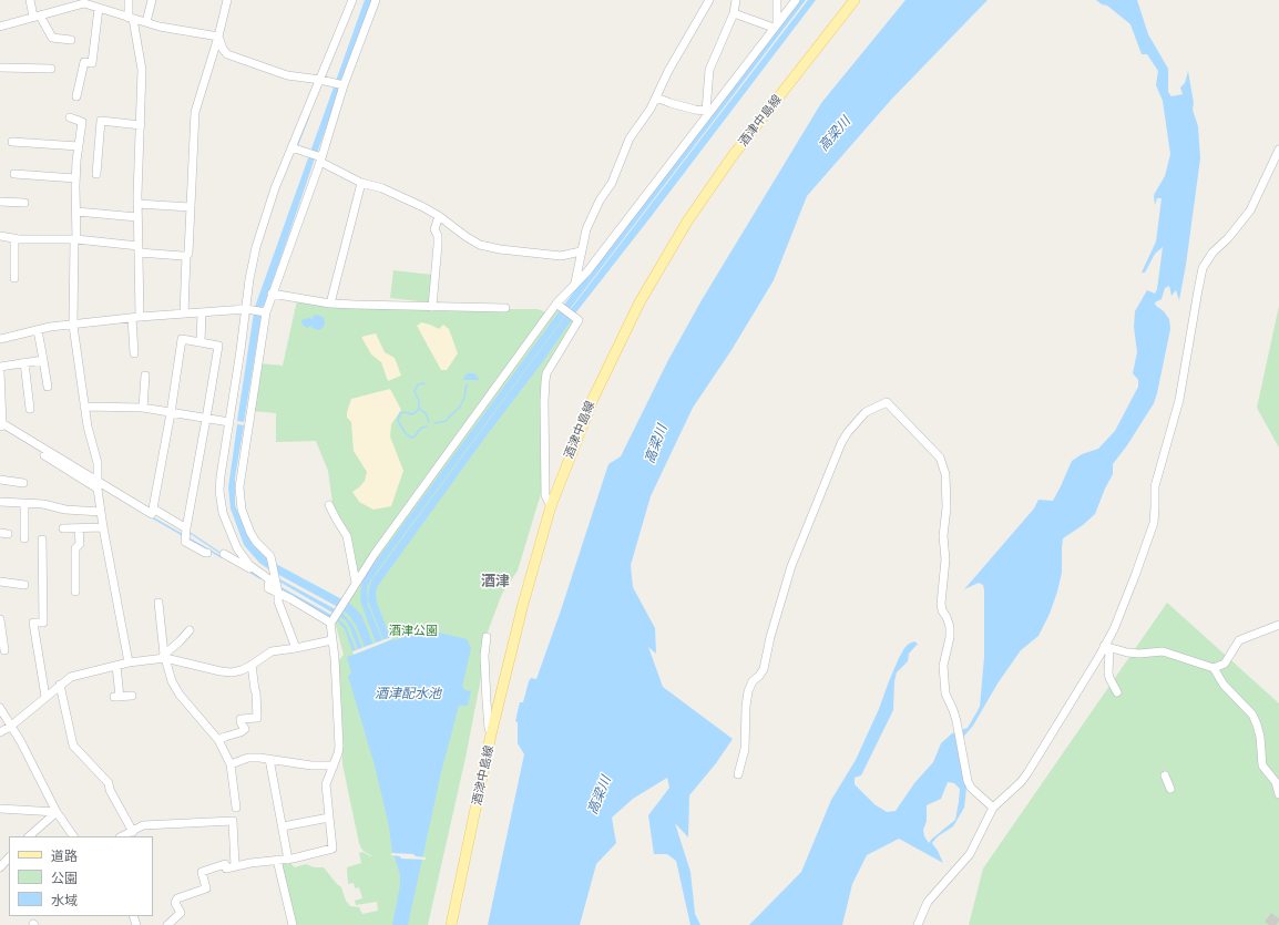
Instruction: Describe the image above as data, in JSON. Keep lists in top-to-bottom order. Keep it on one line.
{"streets":{"main road":["酒津中島線"]},"districts":["酒津"],"water":["高梁川","酒津配水池"],"parks":["酒津公園"],"legend":["道路","公園","水域"]}
